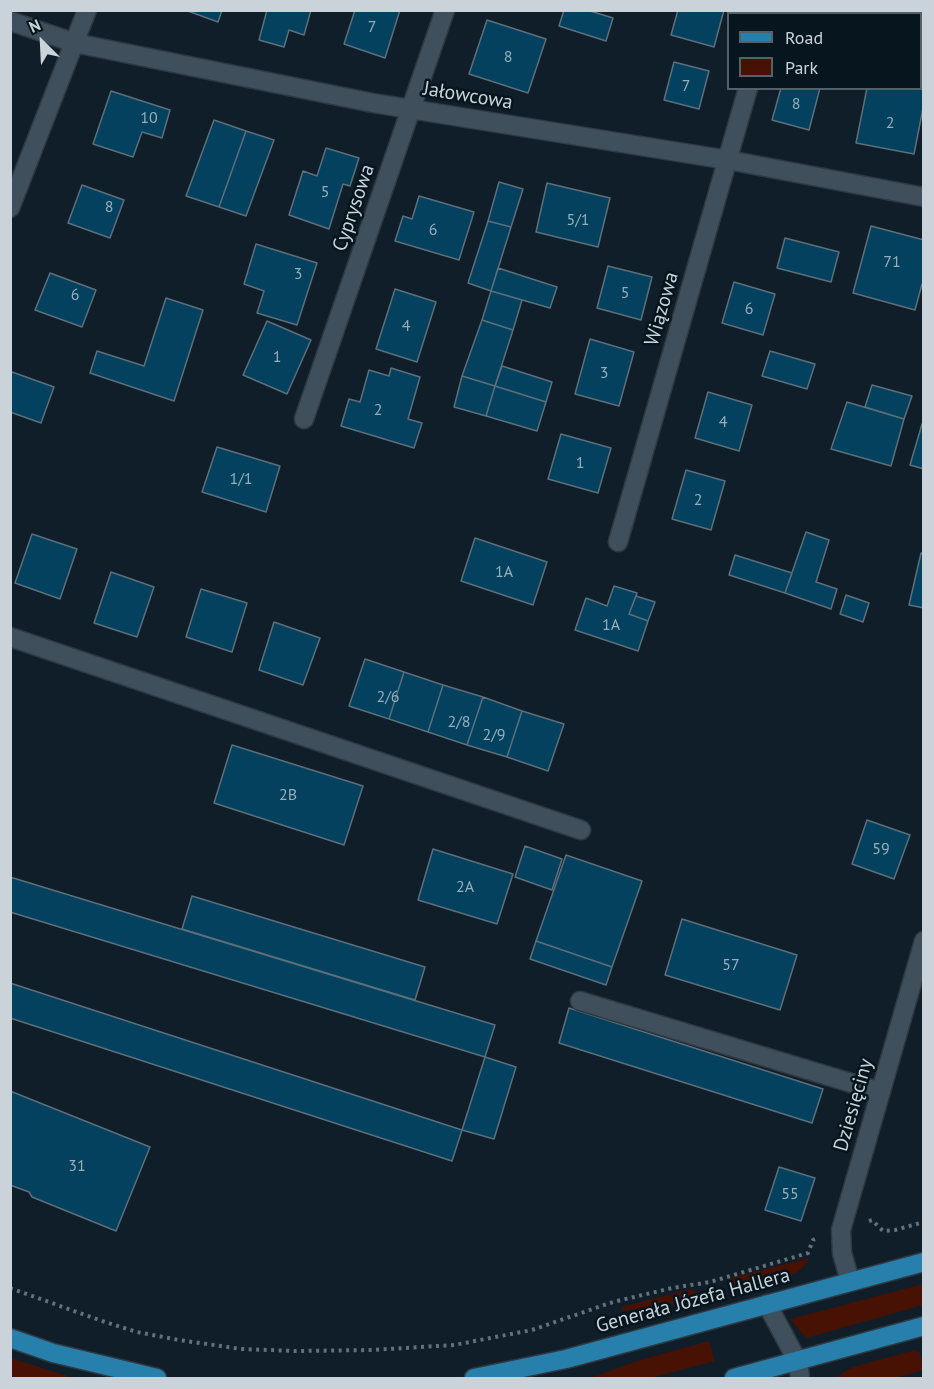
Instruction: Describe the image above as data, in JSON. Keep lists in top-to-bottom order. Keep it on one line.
{"streets":{"main road":["Generała Józefa Hallera"],"street":["Jałowcowa","Cyprysowa","Wiązowa","Dziesięciny"]},"crossings":[["Jałowcowa","Cyprysowa"],["Jałowcowa","Wiązowa"],["Dziesięciny","Generała Józefa Hallera"]],"house_numbers":["7","8","7","8","10","2","5","8","5/1","6","71","3","5","6","6","4","1","3","2","4","1","1/1","2","1A","1A","2/6","2/8","2/9","2B","59","2A","57","31","55"],"legend":["Road","Park"],"north":"top left"}
